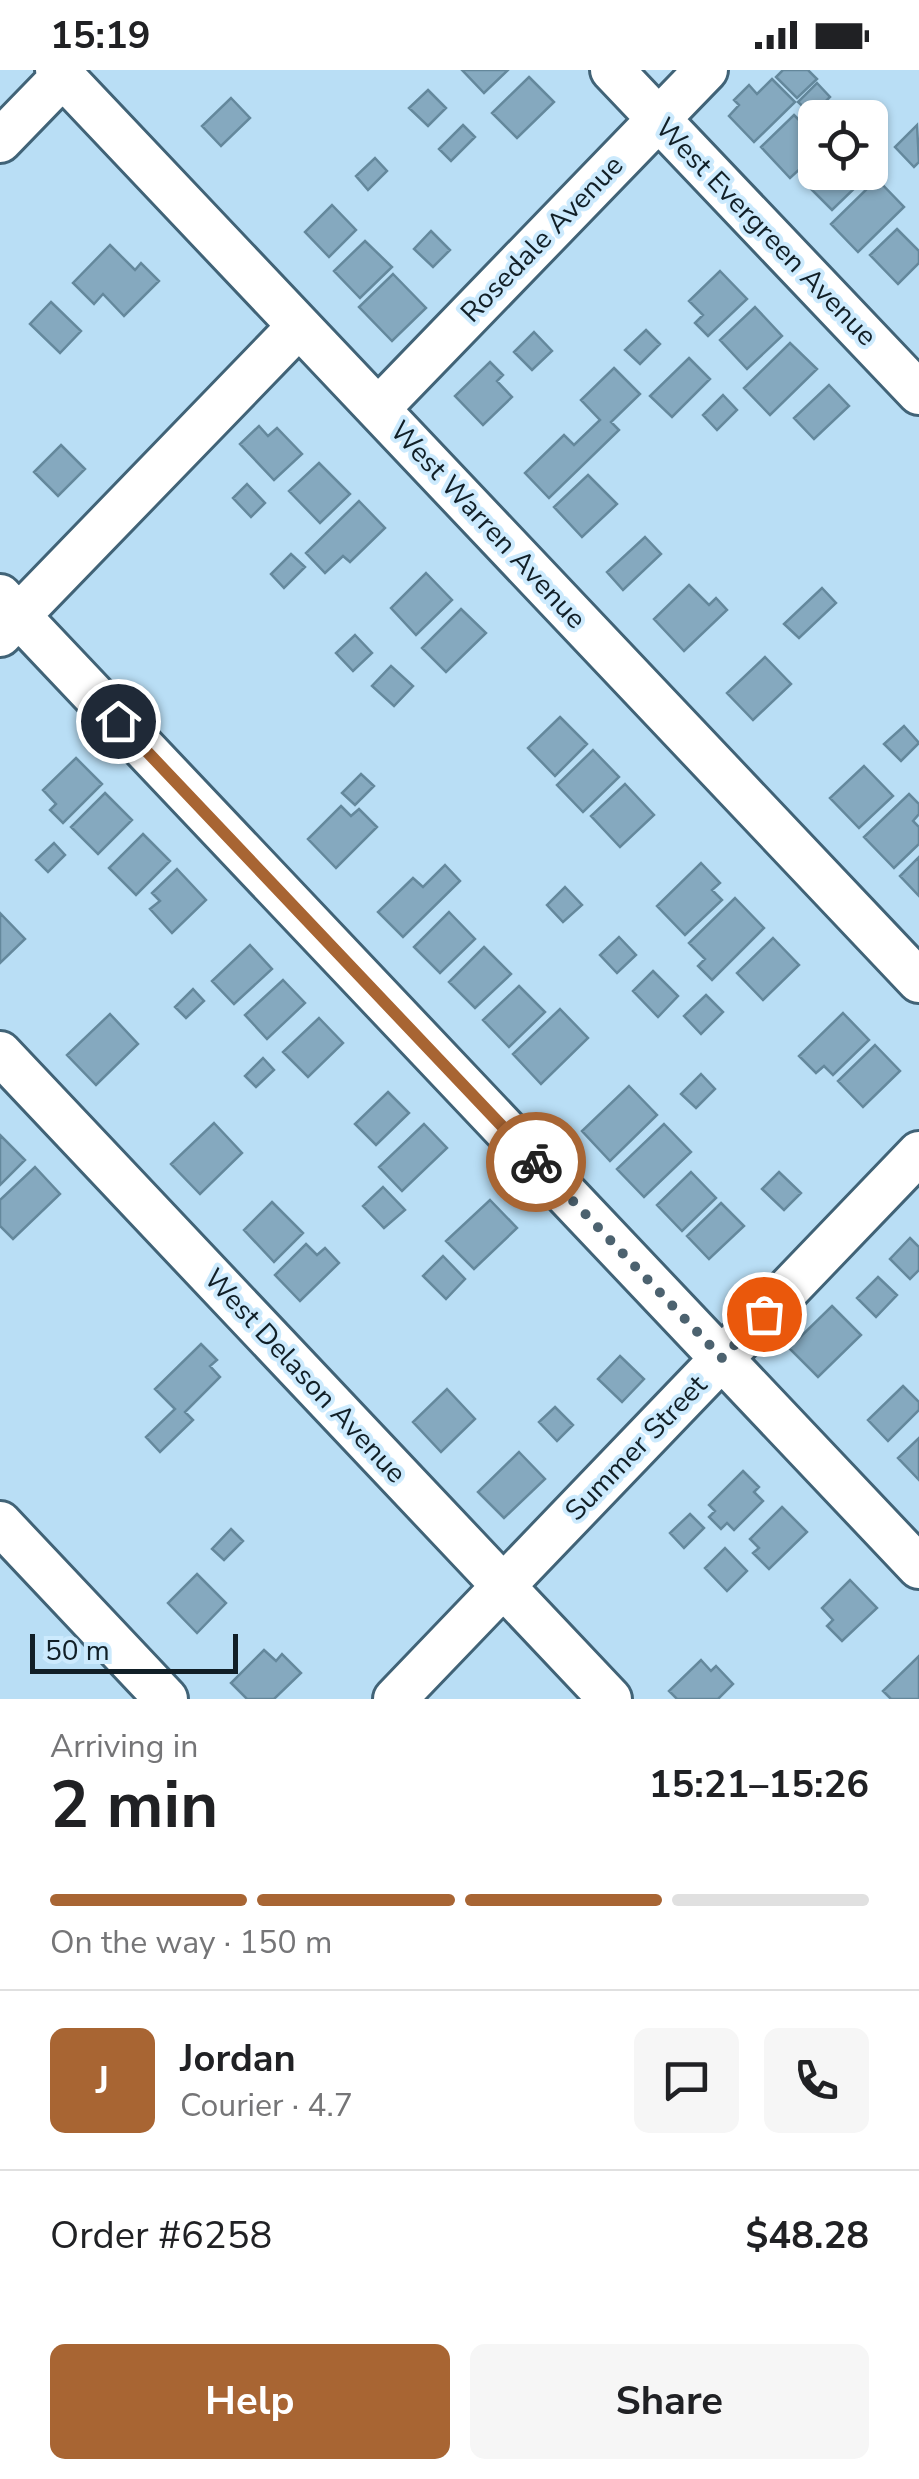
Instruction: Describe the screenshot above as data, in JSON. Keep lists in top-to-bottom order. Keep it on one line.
{"streets":{"street":["West Evergreen Avenue","Rosedale Avenue","West Warren Avenue","West Delason Avenue","Summer Street"]},"crossings":[["West Evergreen Avenue","Rosedale Avenue"],["Rosedale Avenue","West Warren Avenue"],["West Delason Avenue","Summer Street"]],"scale_bar":"50 m","page":{"status":"15:19","scale":"50 m","heading":["2 min","Arriving in","15:21–15:26"],"panel":["Jordan","Courier · 4.7","Order #6258","$48.28"],"bar":"On the way · 150 m","round":"J","buttons":["Help","Share"]}}
